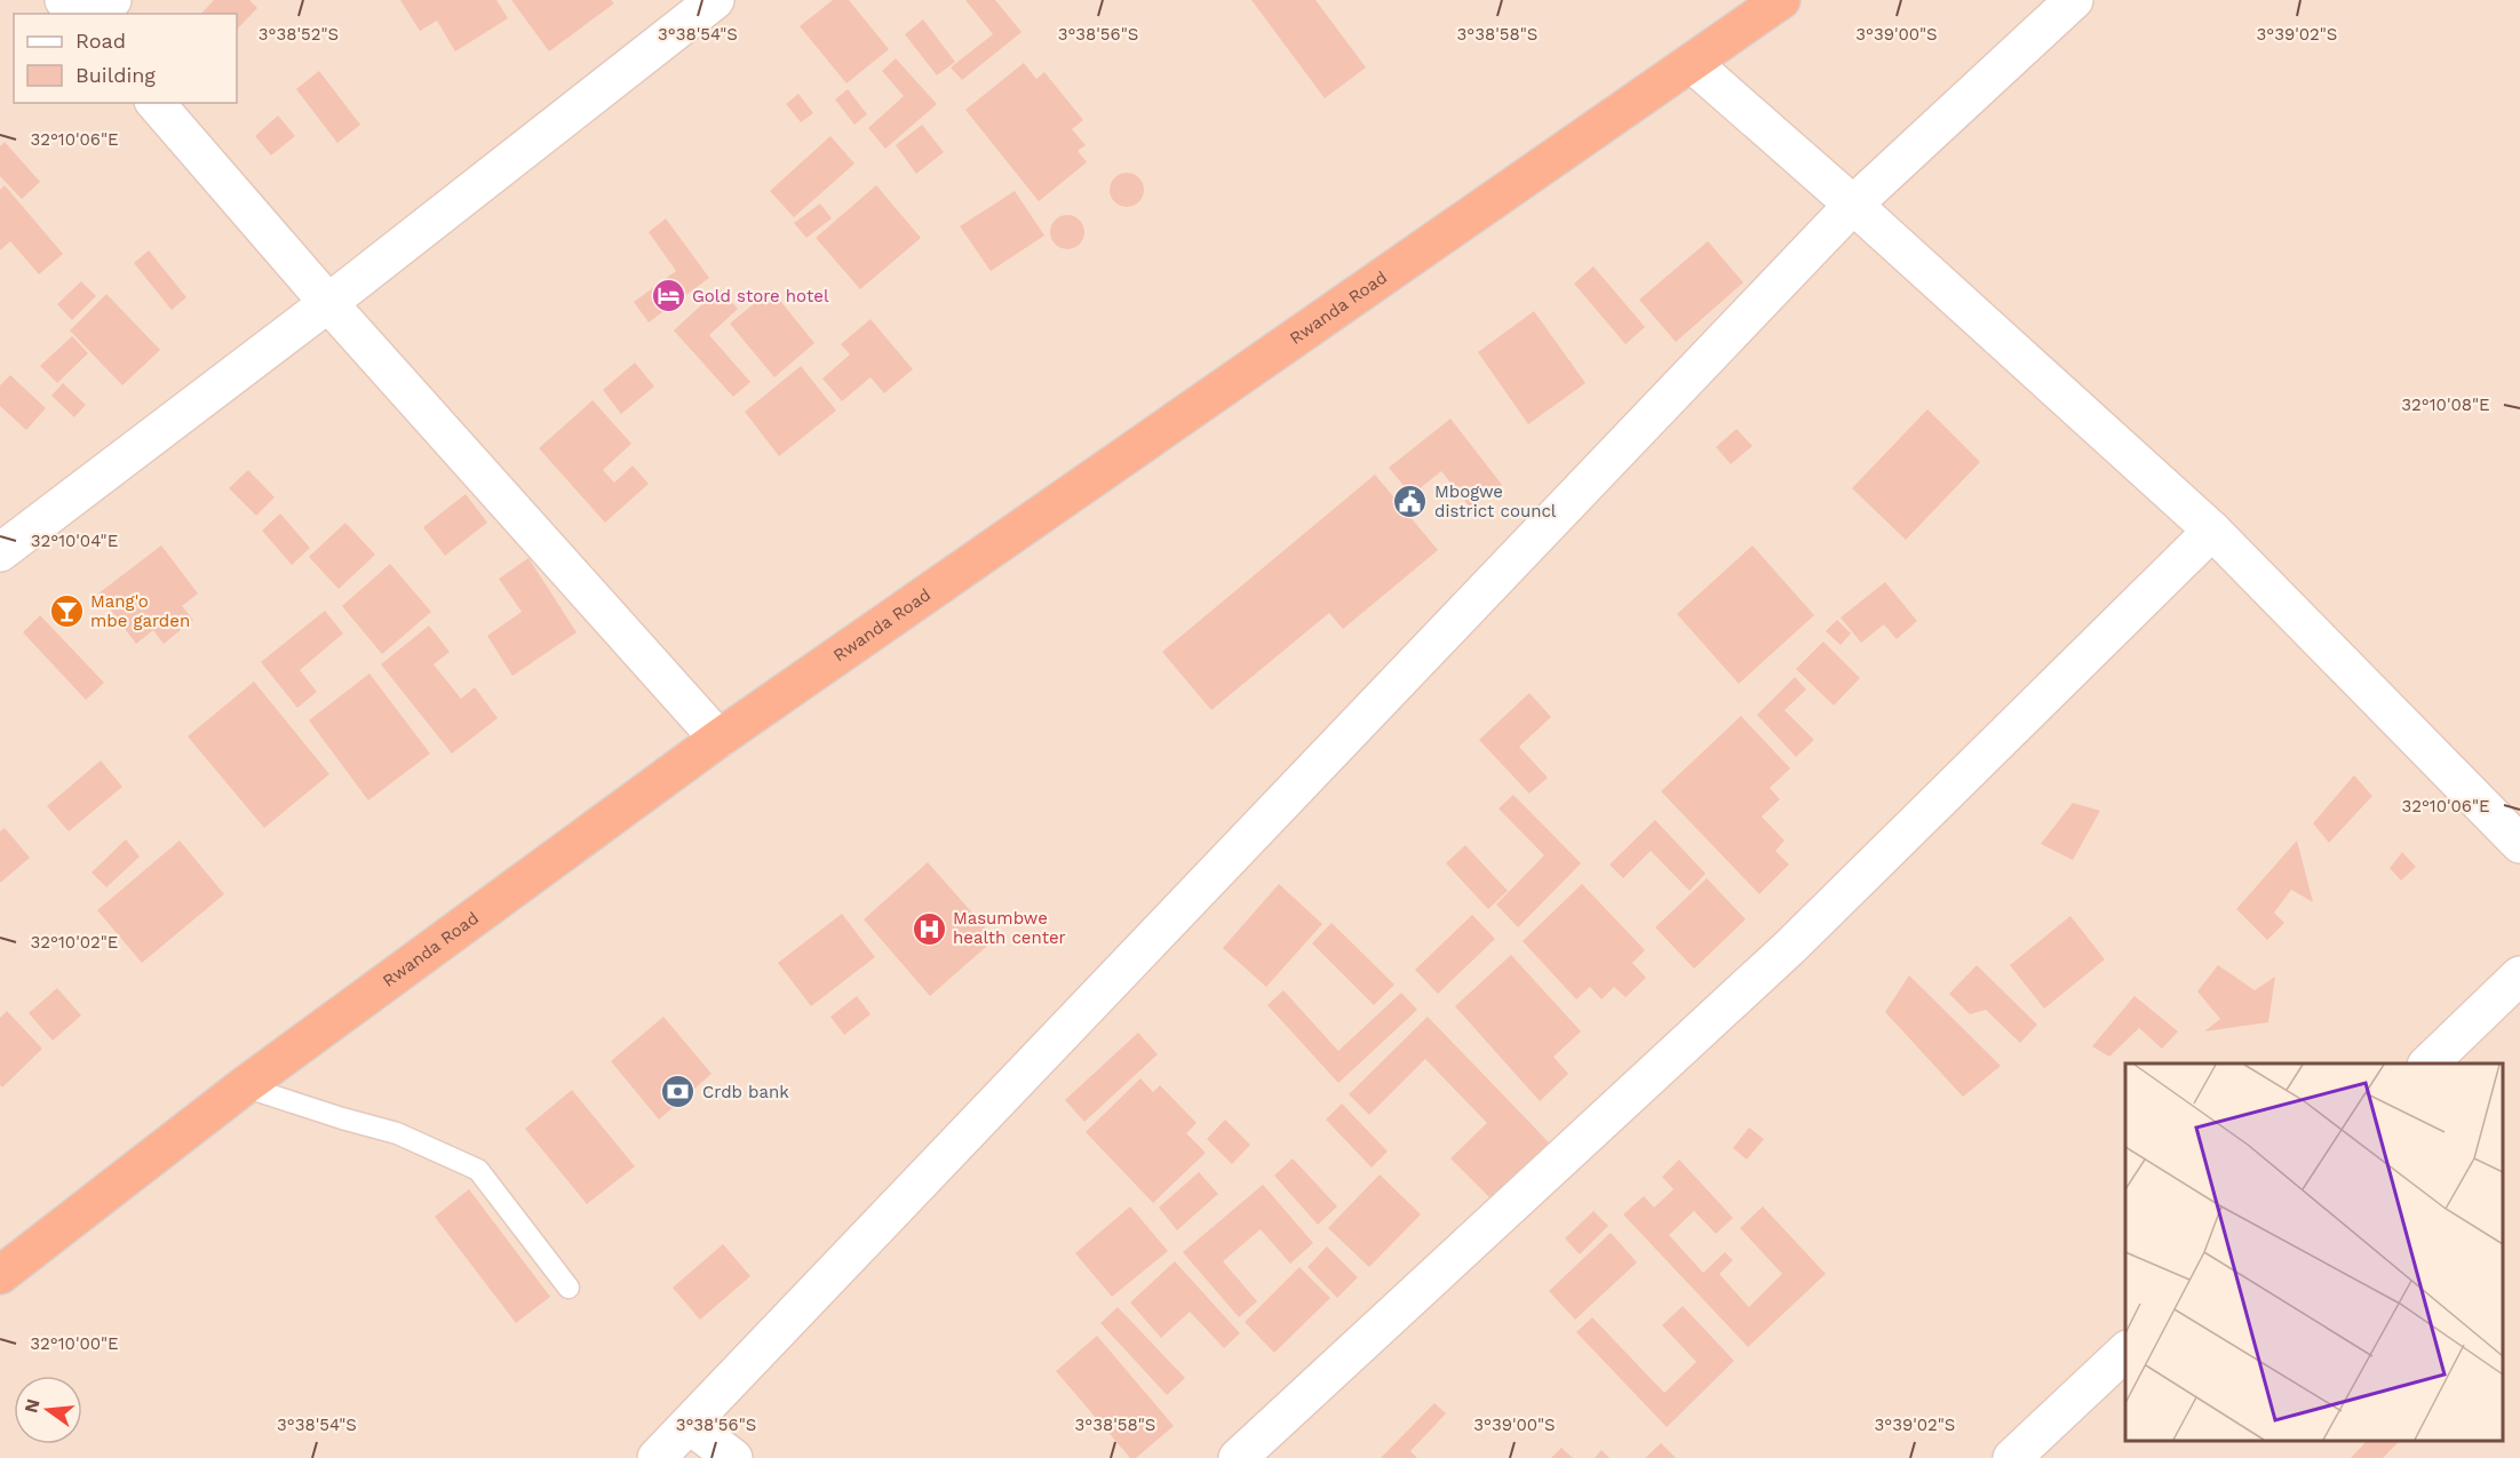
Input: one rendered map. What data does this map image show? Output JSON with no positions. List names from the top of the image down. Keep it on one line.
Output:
{"streets":{"highway":["Rwanda Road"]},"places":{"hotel":["Gold store hotel"],"public building":["Mbogwe district councl"],"bar":["Mang'o mbe garden"],"hospital":["Masumbwe health center"],"bank":["Crdb bank"]},"legend":["Road","Building"],"north":"left","coordinates":["3°38'52\"S","3°38'54\"S","3°38'56\"S","3°38'58\"S","3°39'00\"S","3°39'02\"S","32°10'06\"E","32°10'08\"E","32°10'04\"E","32°10'02\"E","32°10'00\"E"]}
